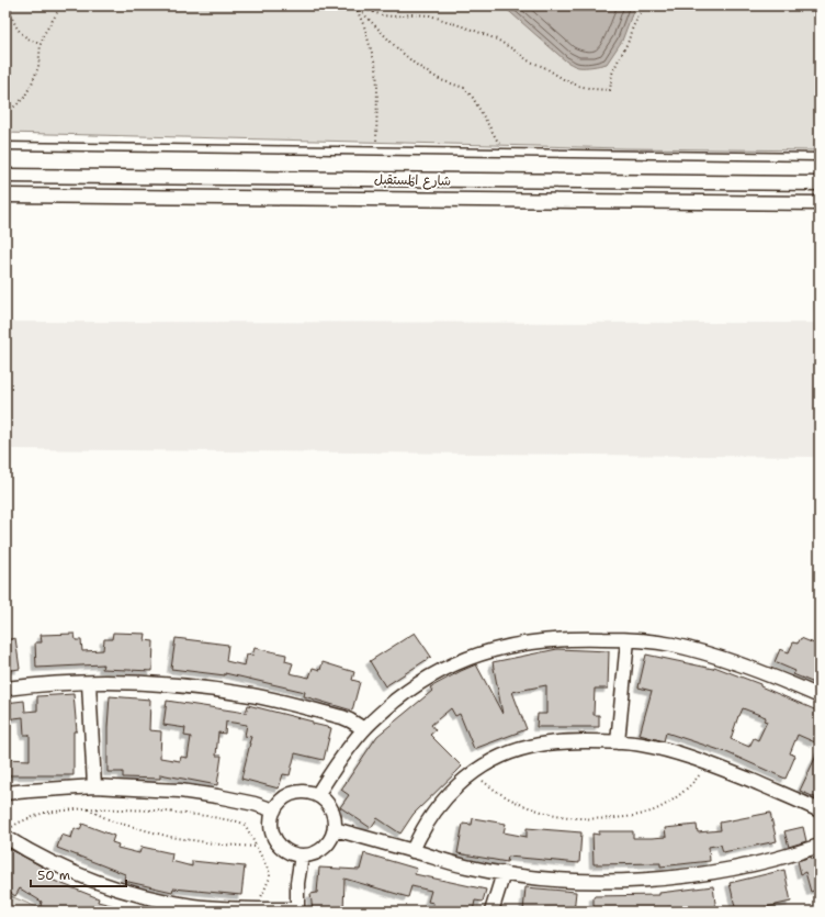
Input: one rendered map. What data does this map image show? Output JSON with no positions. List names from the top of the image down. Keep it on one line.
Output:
{"streets":{"street":["شارع المُستقبل"]},"scale_bar":"50 m"}
